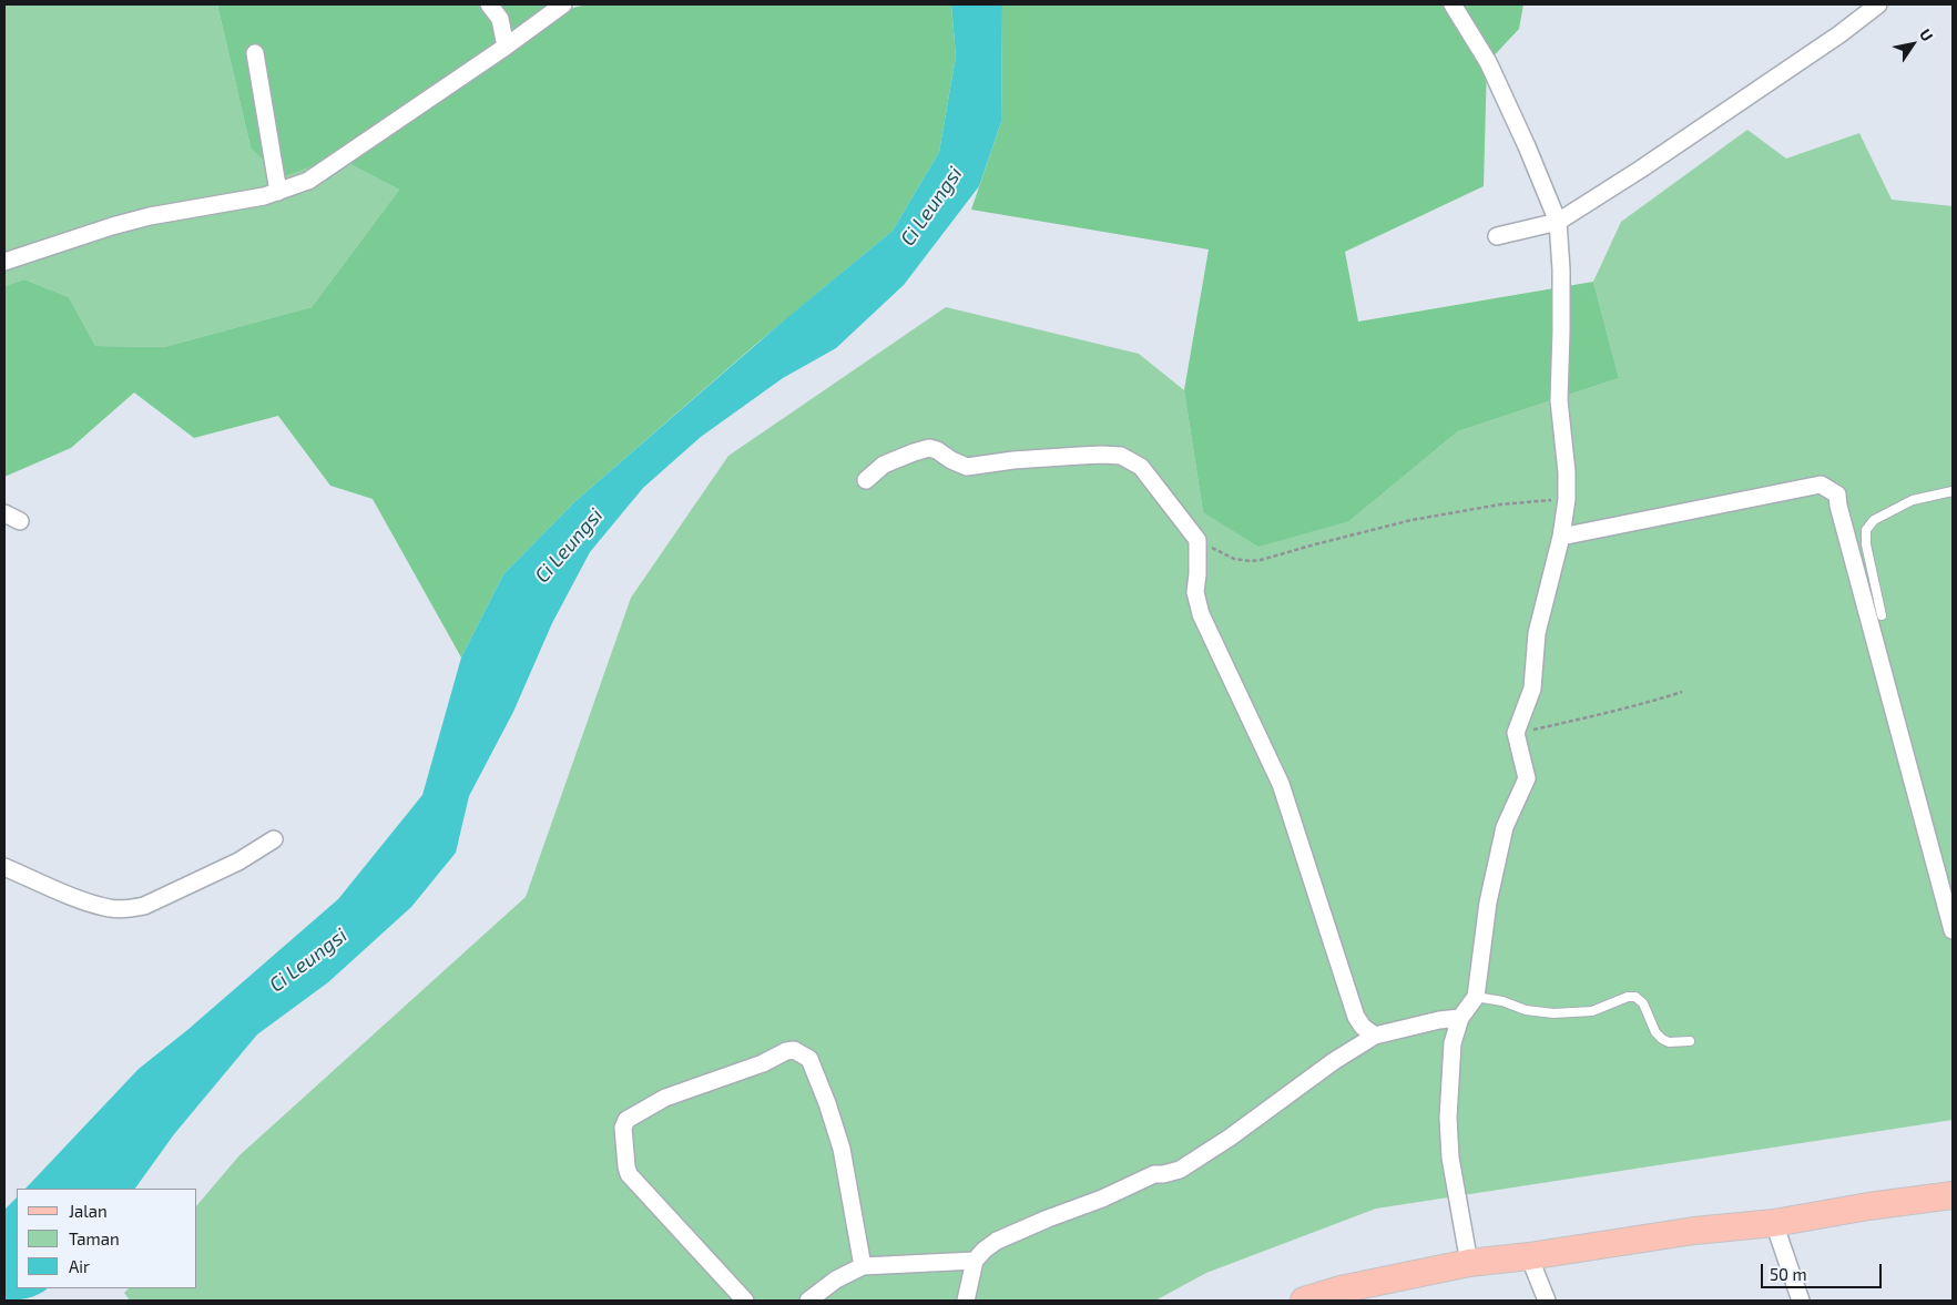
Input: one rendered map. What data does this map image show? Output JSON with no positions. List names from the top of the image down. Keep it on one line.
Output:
{"water":["Ci Leungsi"],"legend":["Jalan","Taman","Air"],"scale_bar":"50 m","north":"top right"}
